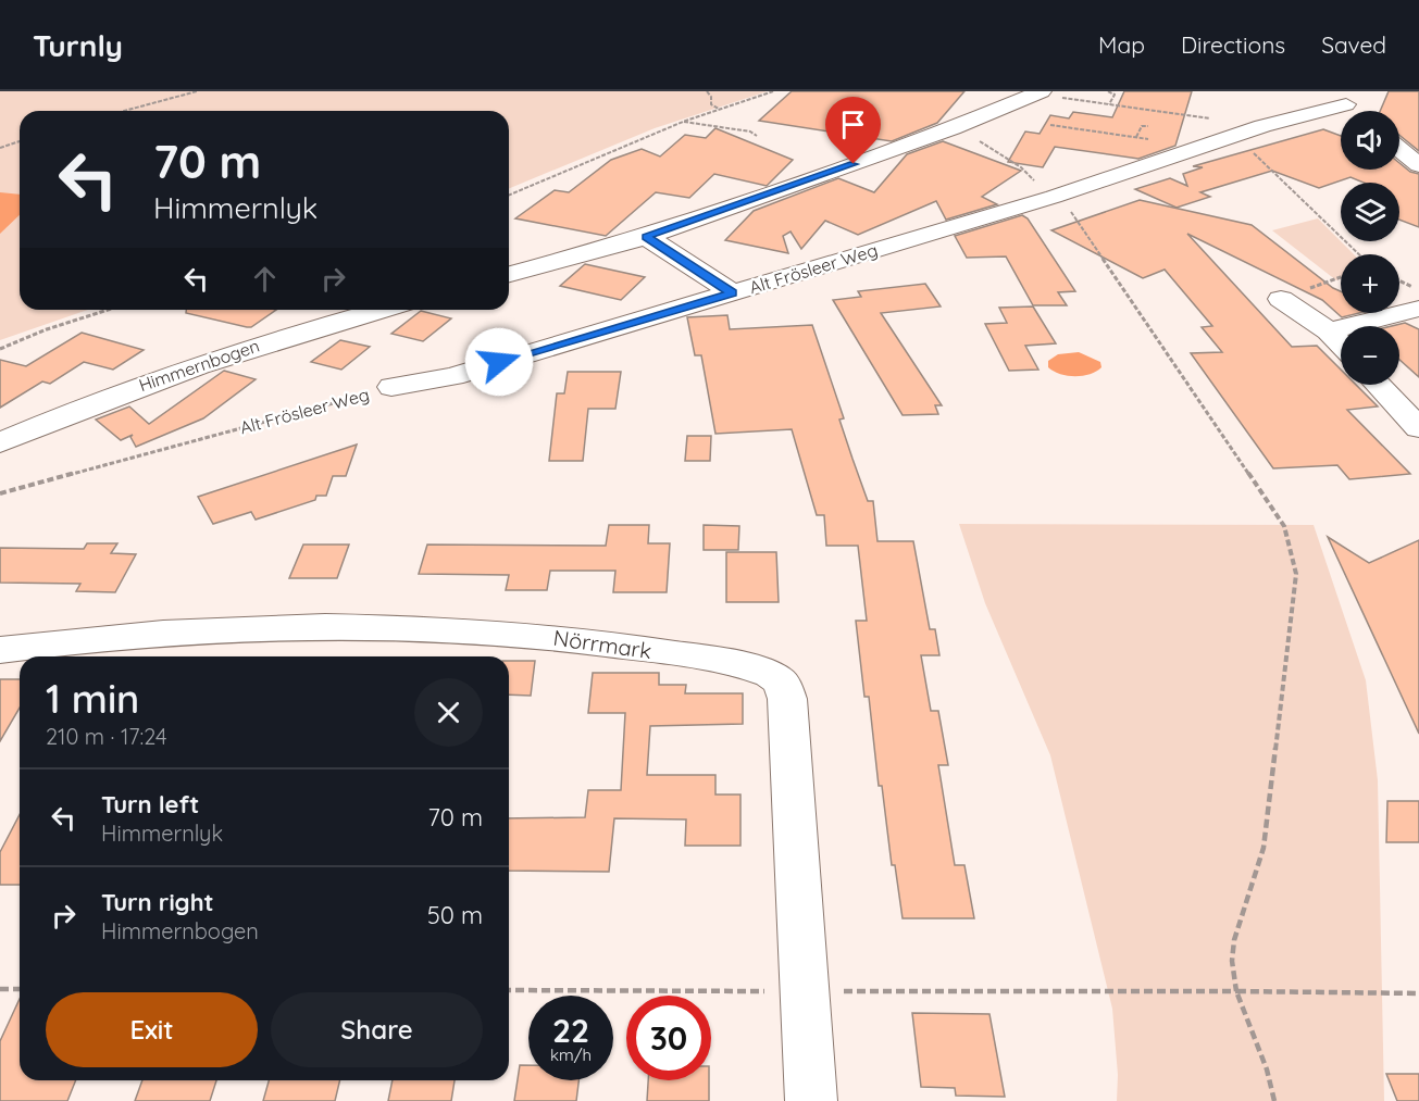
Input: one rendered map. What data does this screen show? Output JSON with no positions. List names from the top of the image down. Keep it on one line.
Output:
{"streets":{"street":["Alt Frösleer Weg","Himmernbogen","Nörrmark"]},"page":{"header":"Turnly","nav":["Map","Directions","Saved"],"map_buttons":["+","−"],"turn":["70 m","Himmernlyk"],"heading":["1 min","210 m · 17:24"],"list":[{"name":"Turn left","note":"Himmernlyk","value":"70 m"},{"name":"Turn right","note":"Himmernbogen","value":"50 m"}],"buttons":["Exit","Share"],"speed":"22 km/h","limit":"30"}}
